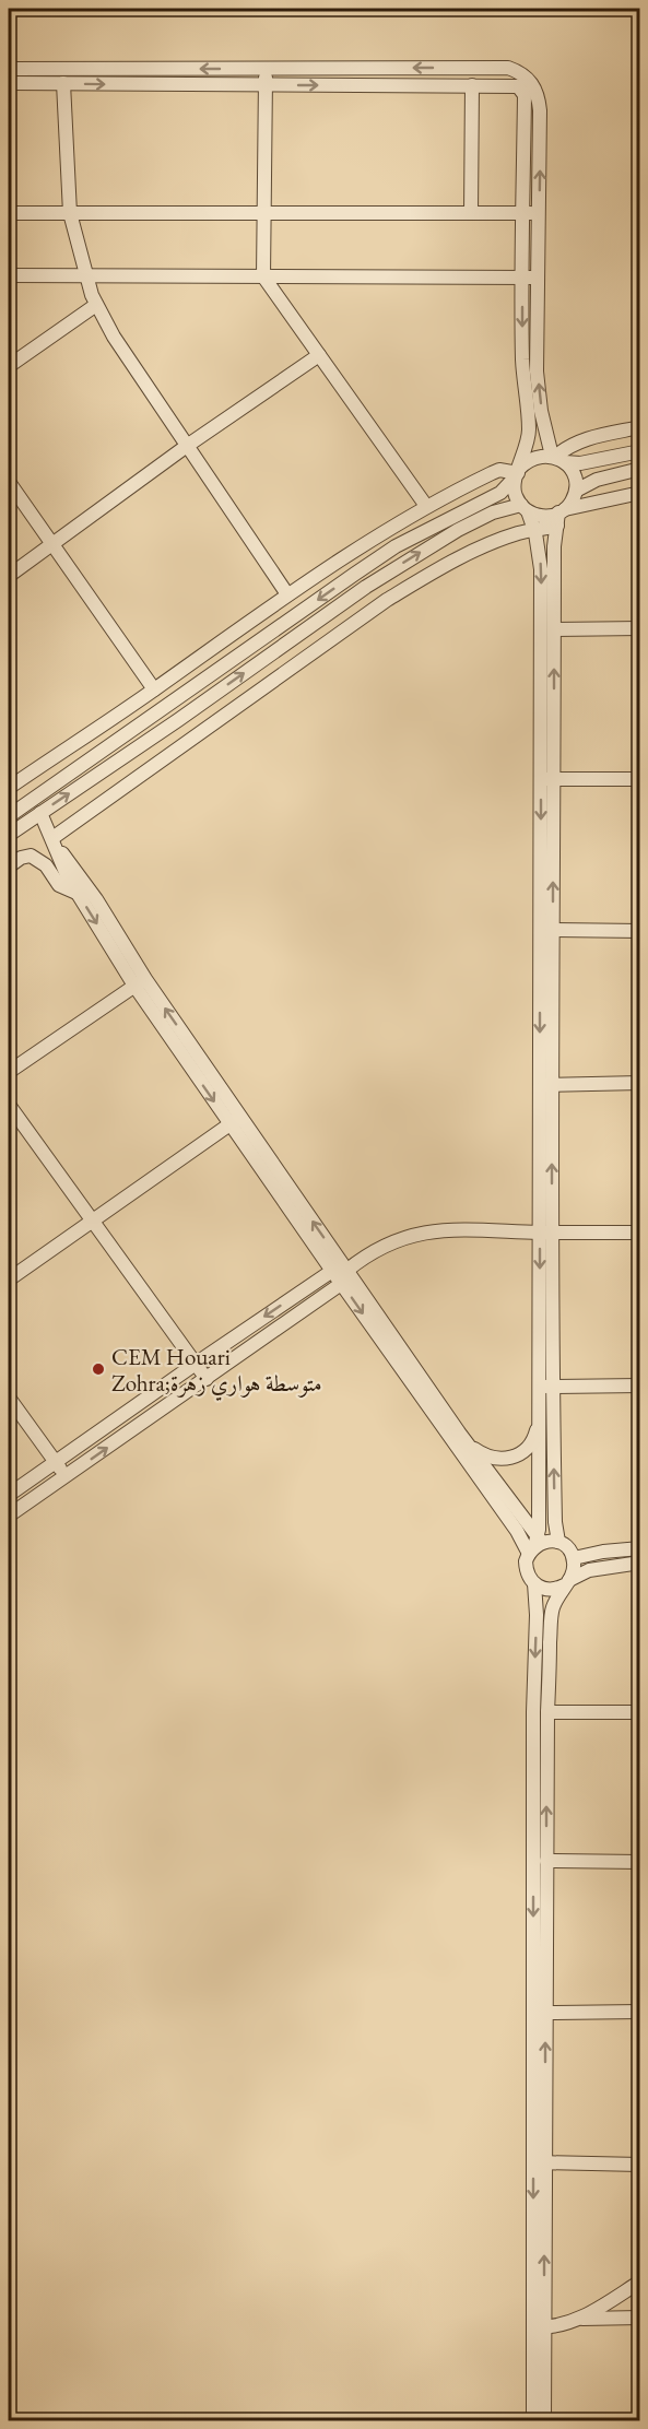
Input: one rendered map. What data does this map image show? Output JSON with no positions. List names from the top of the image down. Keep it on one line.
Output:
{"places":["CEM Houari Zohra;متوسطة هواري زهرة"]}
